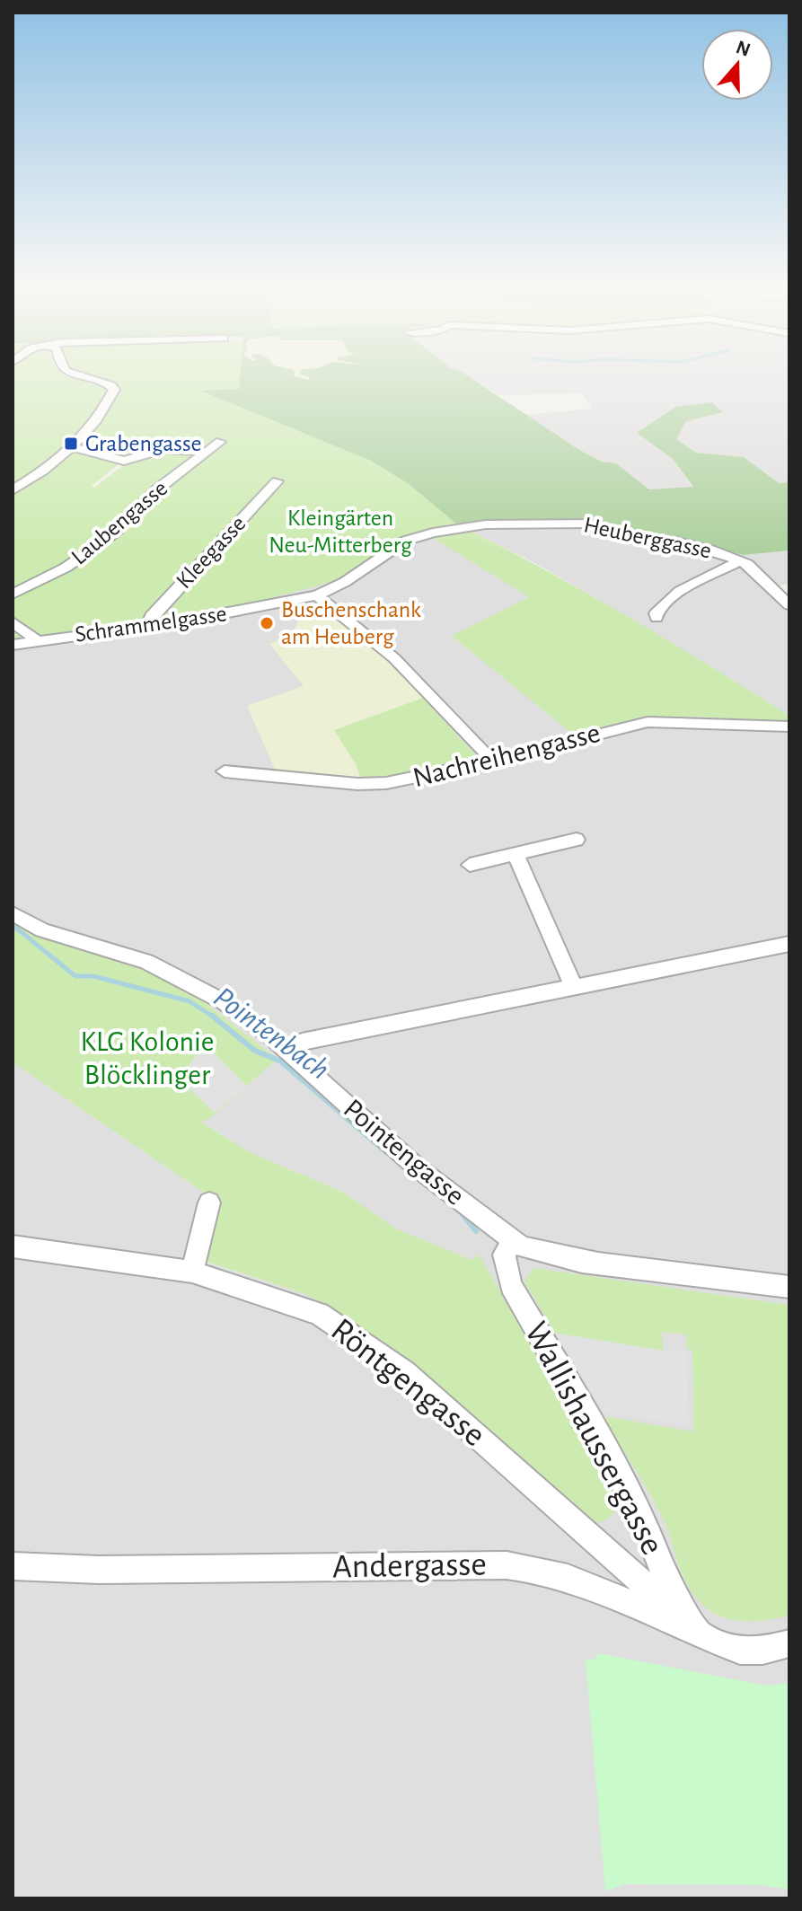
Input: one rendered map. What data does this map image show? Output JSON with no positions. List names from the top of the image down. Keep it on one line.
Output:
{"streets":{"street":["Laubengasse","Heuberggasse","Kleegasse","Schrammelgasse","Nachreihengasse","Pointengasse","Röntgengasse","Wallishaussergasse","Andergasse"]},"crossings":[["Heuberggasse","Schrammelgasse"],["Kleegasse","Schrammelgasse"],["Pointengasse","Wallishaussergasse"],["Röntgengasse","Wallishaussergasse"],["Röntgengasse","Andergasse"],["Wallishaussergasse","Andergasse"]],"water":["Pointenbach"],"parks":["Kleingärten Neu-Mitterberg","KLG Kolonie Blöcklinger"],"places":{"transit":["Grabengasse"],"other":["Buschenschank am Heuberg"]},"north":"top"}
